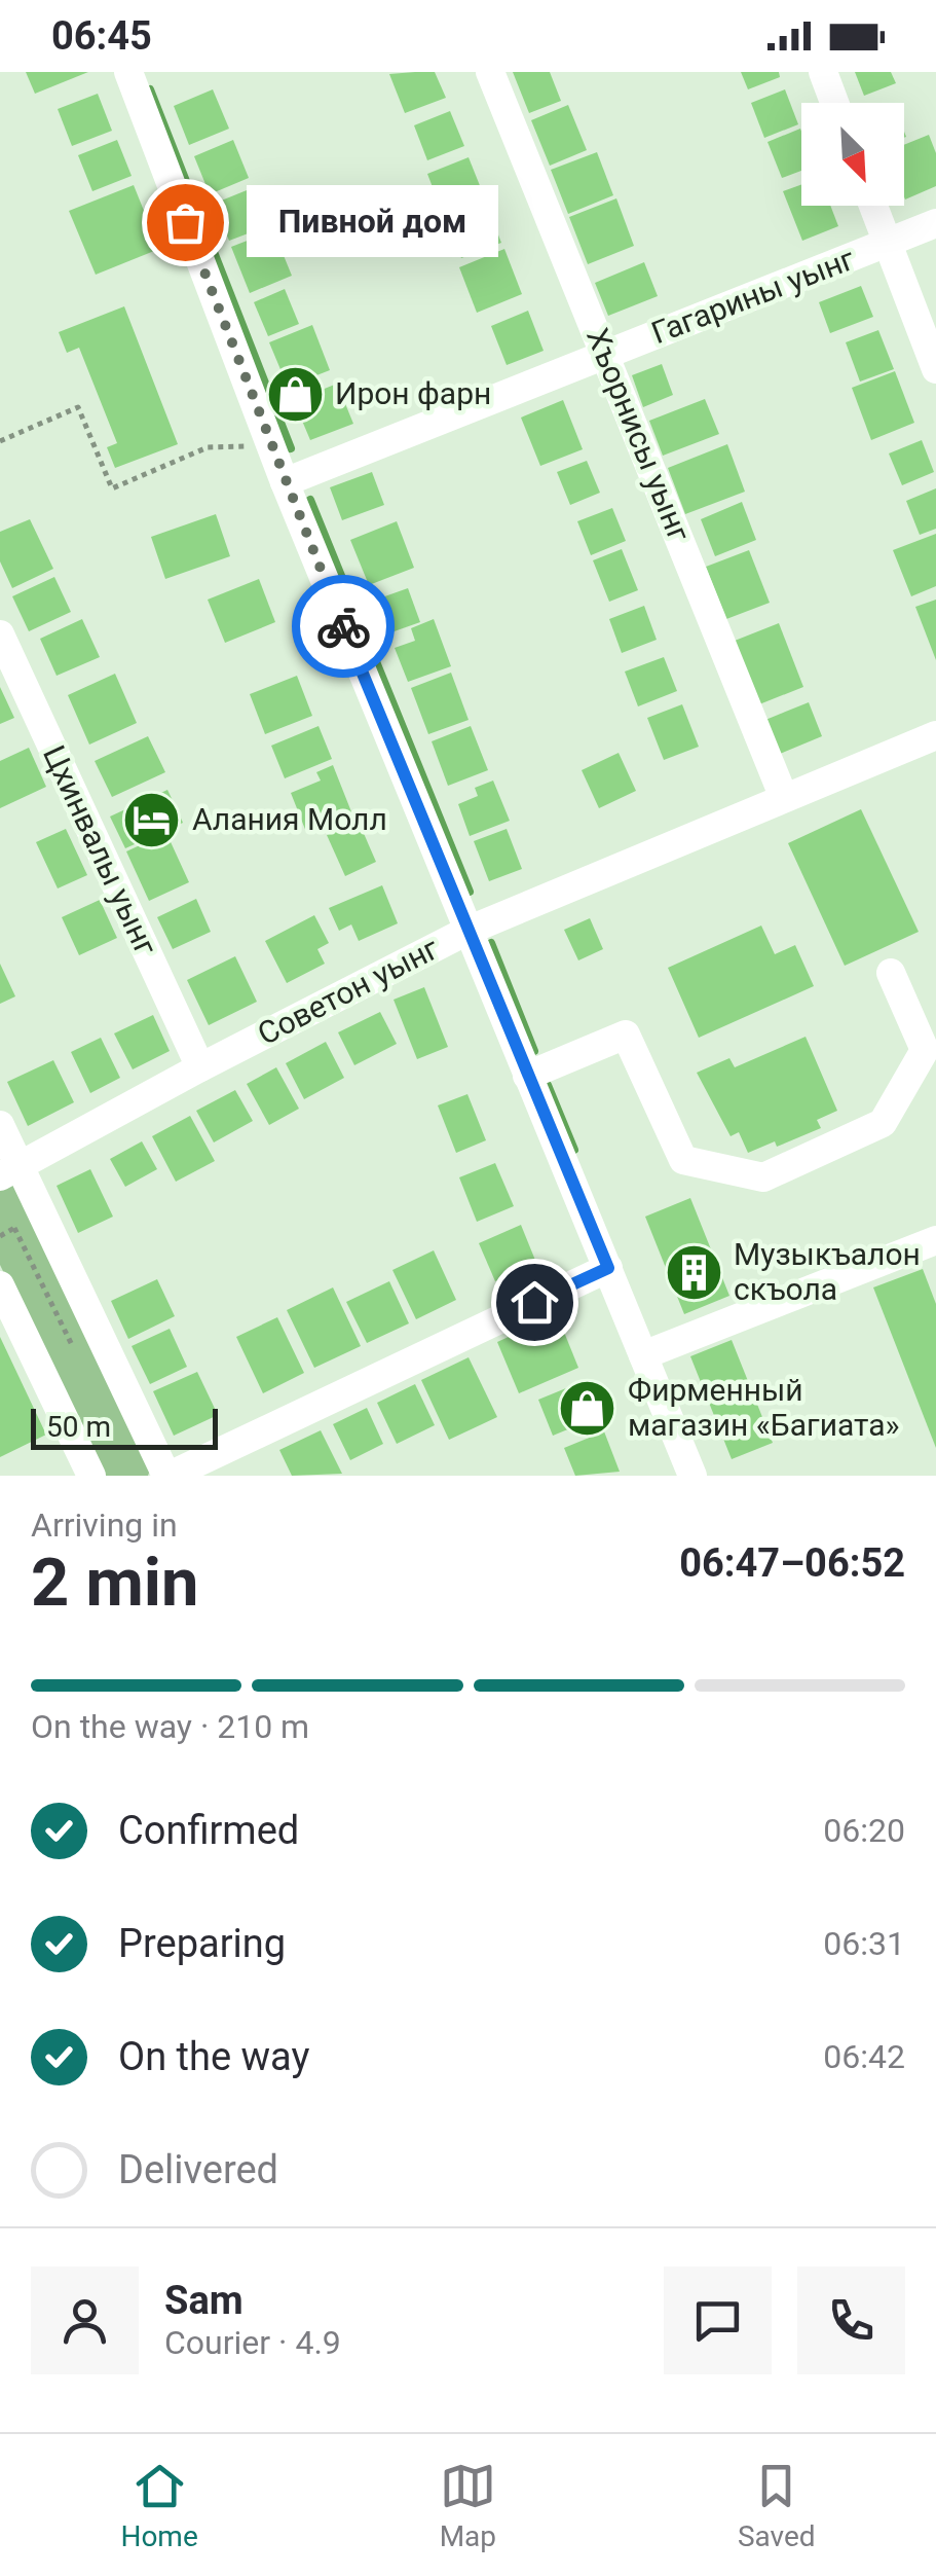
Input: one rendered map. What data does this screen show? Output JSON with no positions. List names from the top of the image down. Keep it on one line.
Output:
{"streets":{"street":["Гагарины уынг","Хъорнисы уынг","Цхинвалы уынг","Советон уынг"]},"crossings":[["Гагарины уынг","Хъорнисы уынг"],["Хъорнисы уынг","Советон уынг"],["Цхинвалы уынг","Советон уынг"]],"places":{"other":["Пивной дом"],"shop":["Ирон фарн","Фирменный магазин «Багиата»"],"hotel":["Алания Молл"],"building":["Музыкъалон скъола"]},"scale_bar":"50 m","north":"bottom right","page":{"status":"06:45","bubble":"Пивной дом","scale":"50 m","heading":["2 min","Arriving in","06:47–06:52"],"panel":["Sam","Courier · 4.9"],"bar":"On the way · 210 m","list":[["Confirmed","06:20"],["Preparing","06:31"],["On the way","06:42"],"Delivered"],"tabs":["Home","Map","Saved"]}}
